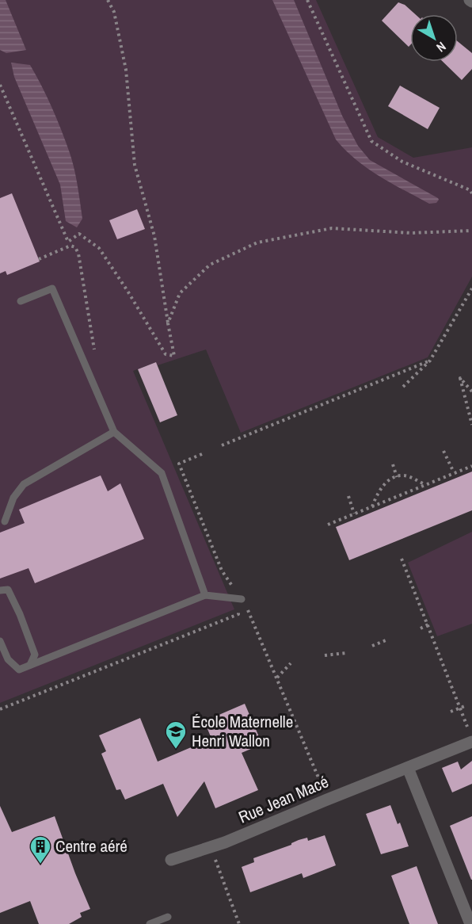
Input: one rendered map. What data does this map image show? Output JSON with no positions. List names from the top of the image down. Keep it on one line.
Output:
{"streets":{"street":["Rue Jean Macé"]},"places":{"school or university":["École Maternelle Henri Wallon"],"building":["Centre aéré"]},"north":"bottom right"}
